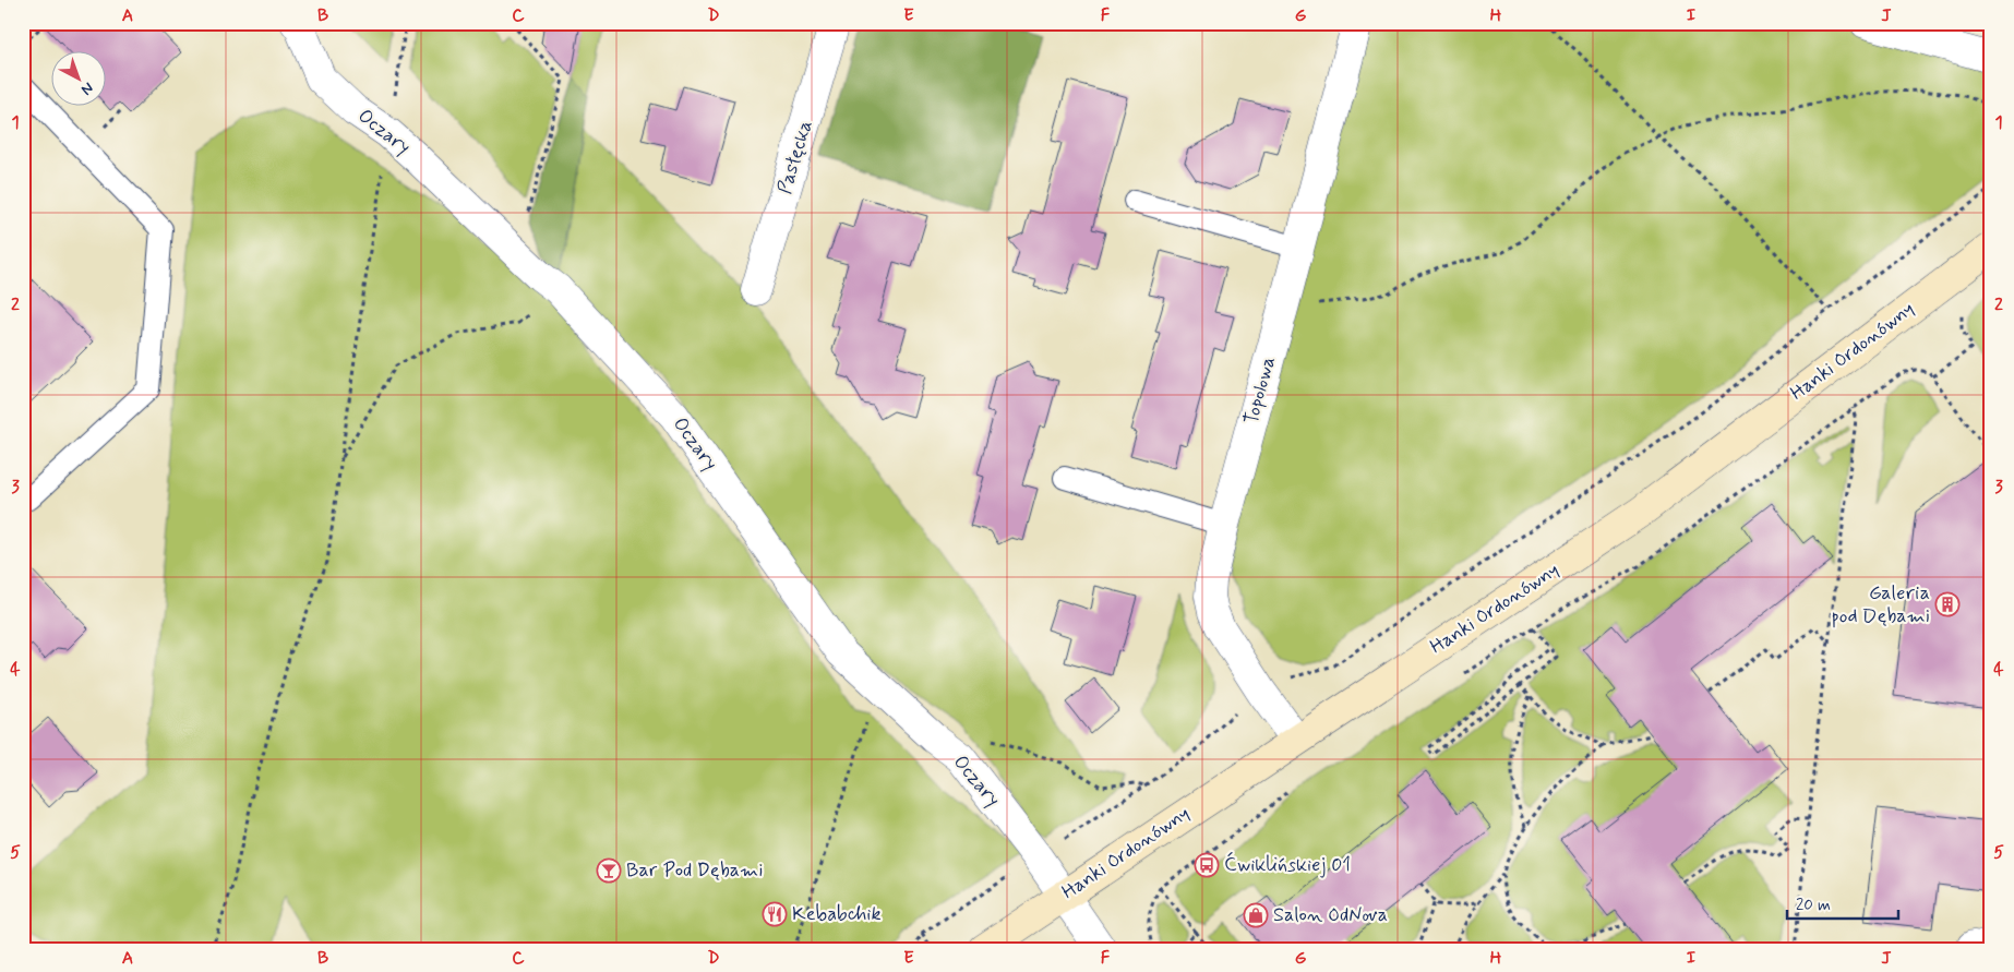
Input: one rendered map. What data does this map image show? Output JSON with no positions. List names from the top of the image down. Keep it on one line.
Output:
{"streets":{"street":["Oczary","Pasłęcka","Hanki Ordonówny","Topolowa"]},"crossings":[["Oczary","Hanki Ordonówny"],["Hanki Ordonówny","Topolowa"]],"places":{"building":["Galeria pod Dębami"],"bus stop":["Ćwiklińskiej 01"],"bar":["Bar Pod Dębami"],"restaurant":["Kebabchik"],"shop":["Salon OdNova"]},"scale_bar":"20 m","north":"bottom right","grid":{"columns":["A","B","C","D","E","F","G","H","I","J"],"rows":["1","2","3","4","5"]}}
